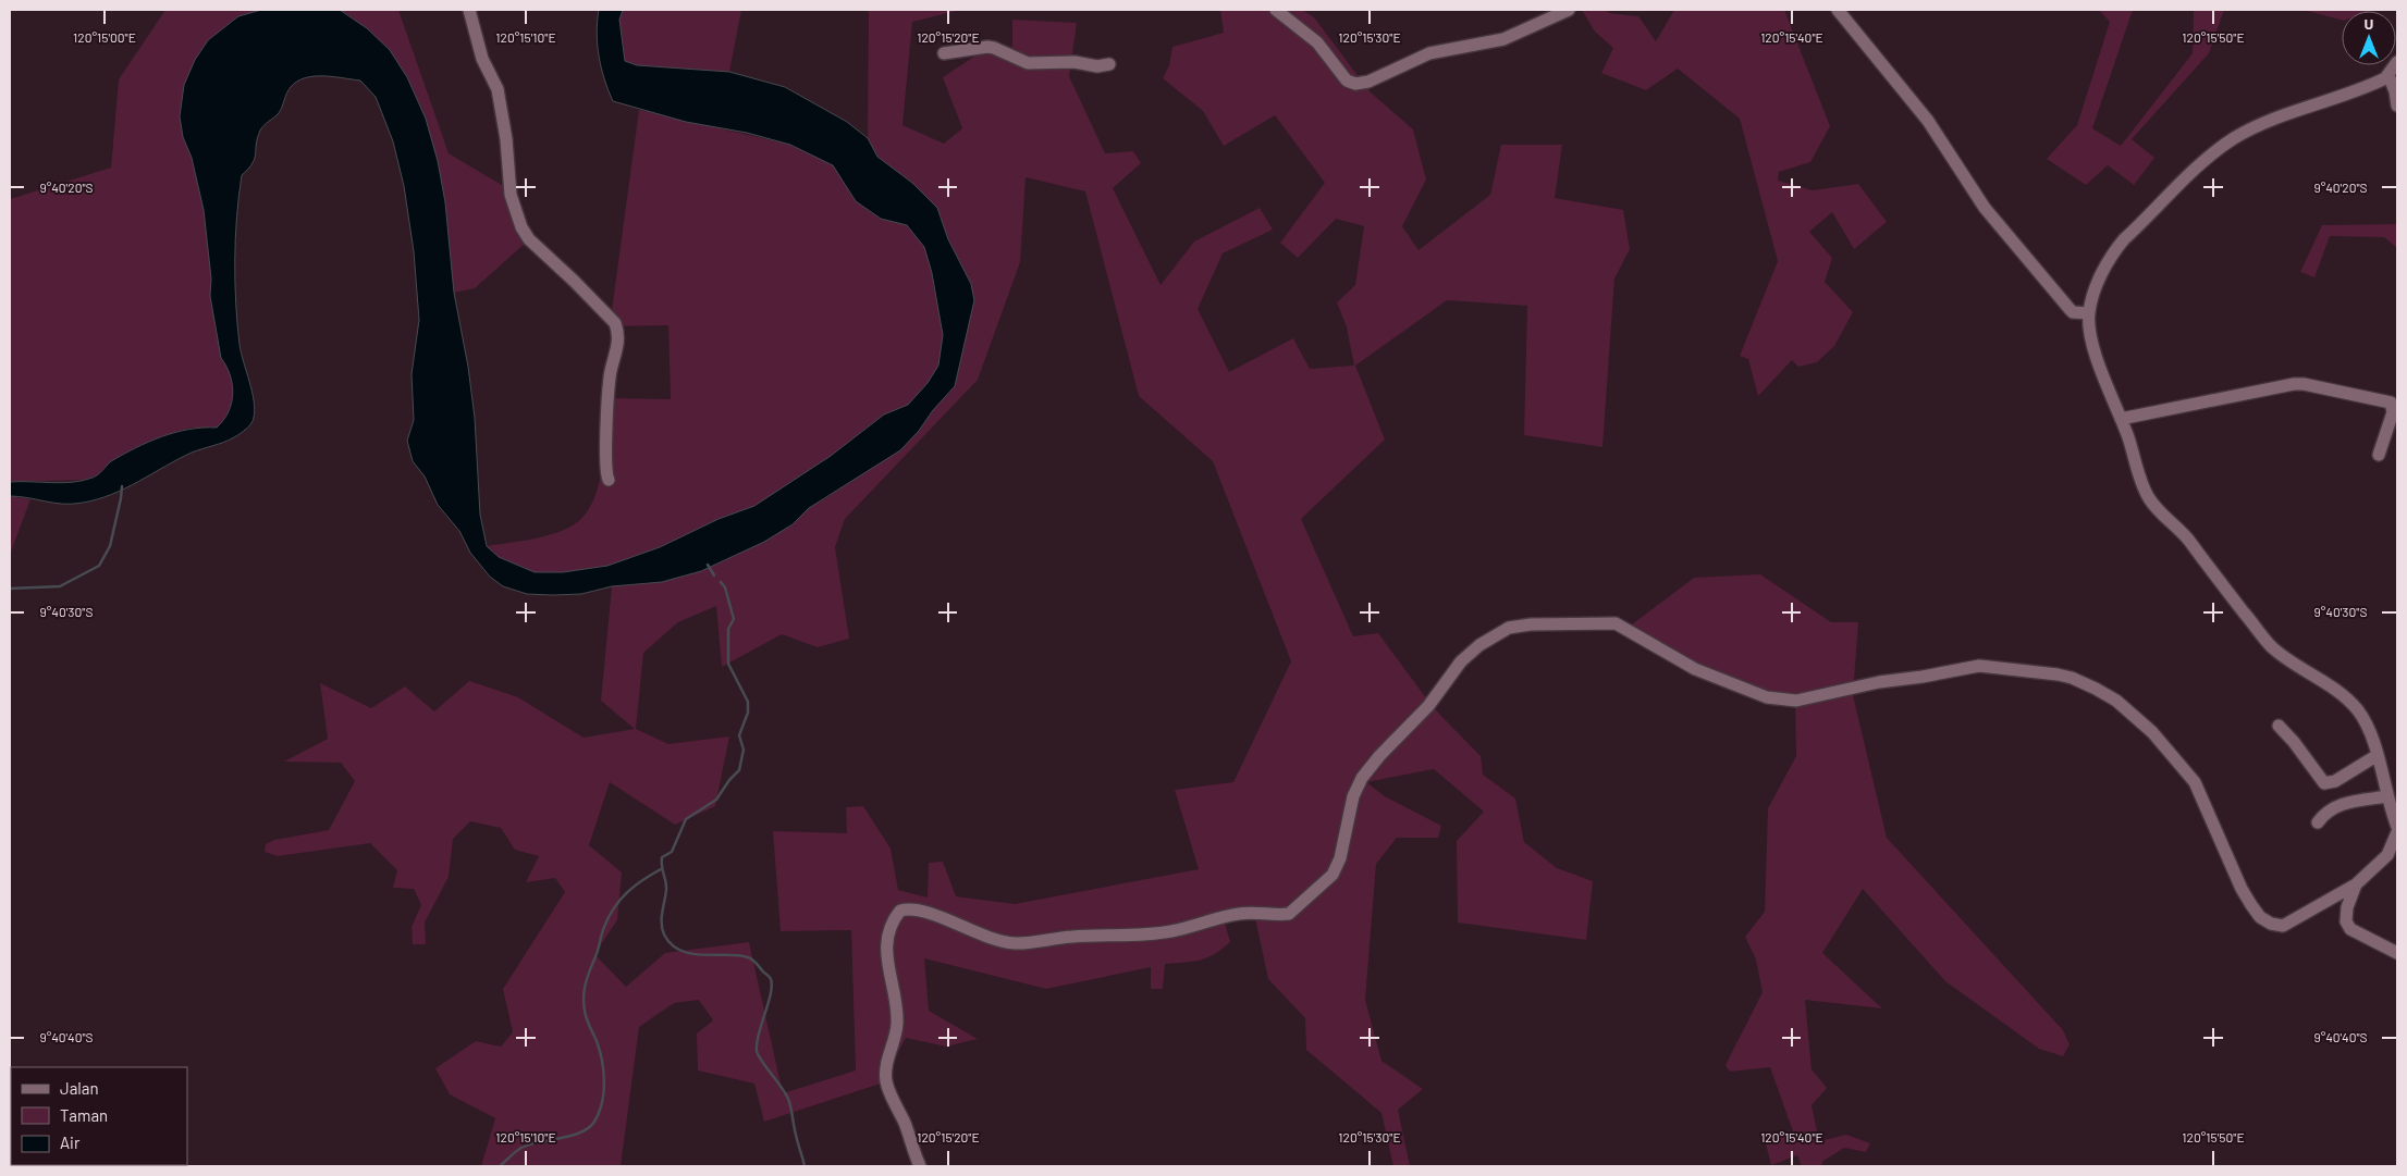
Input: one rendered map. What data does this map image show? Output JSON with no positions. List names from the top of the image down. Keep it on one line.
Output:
{"legend":["Jalan","Taman","Air"],"north":"top","coordinates":["120°15'00\"E","120°15'10\"E","120°15'20\"E","120°15'30\"E","120°15'40\"E","120°15'50\"E","9°40'20\"S","9°40'30\"S","9°40'40\"S"]}
